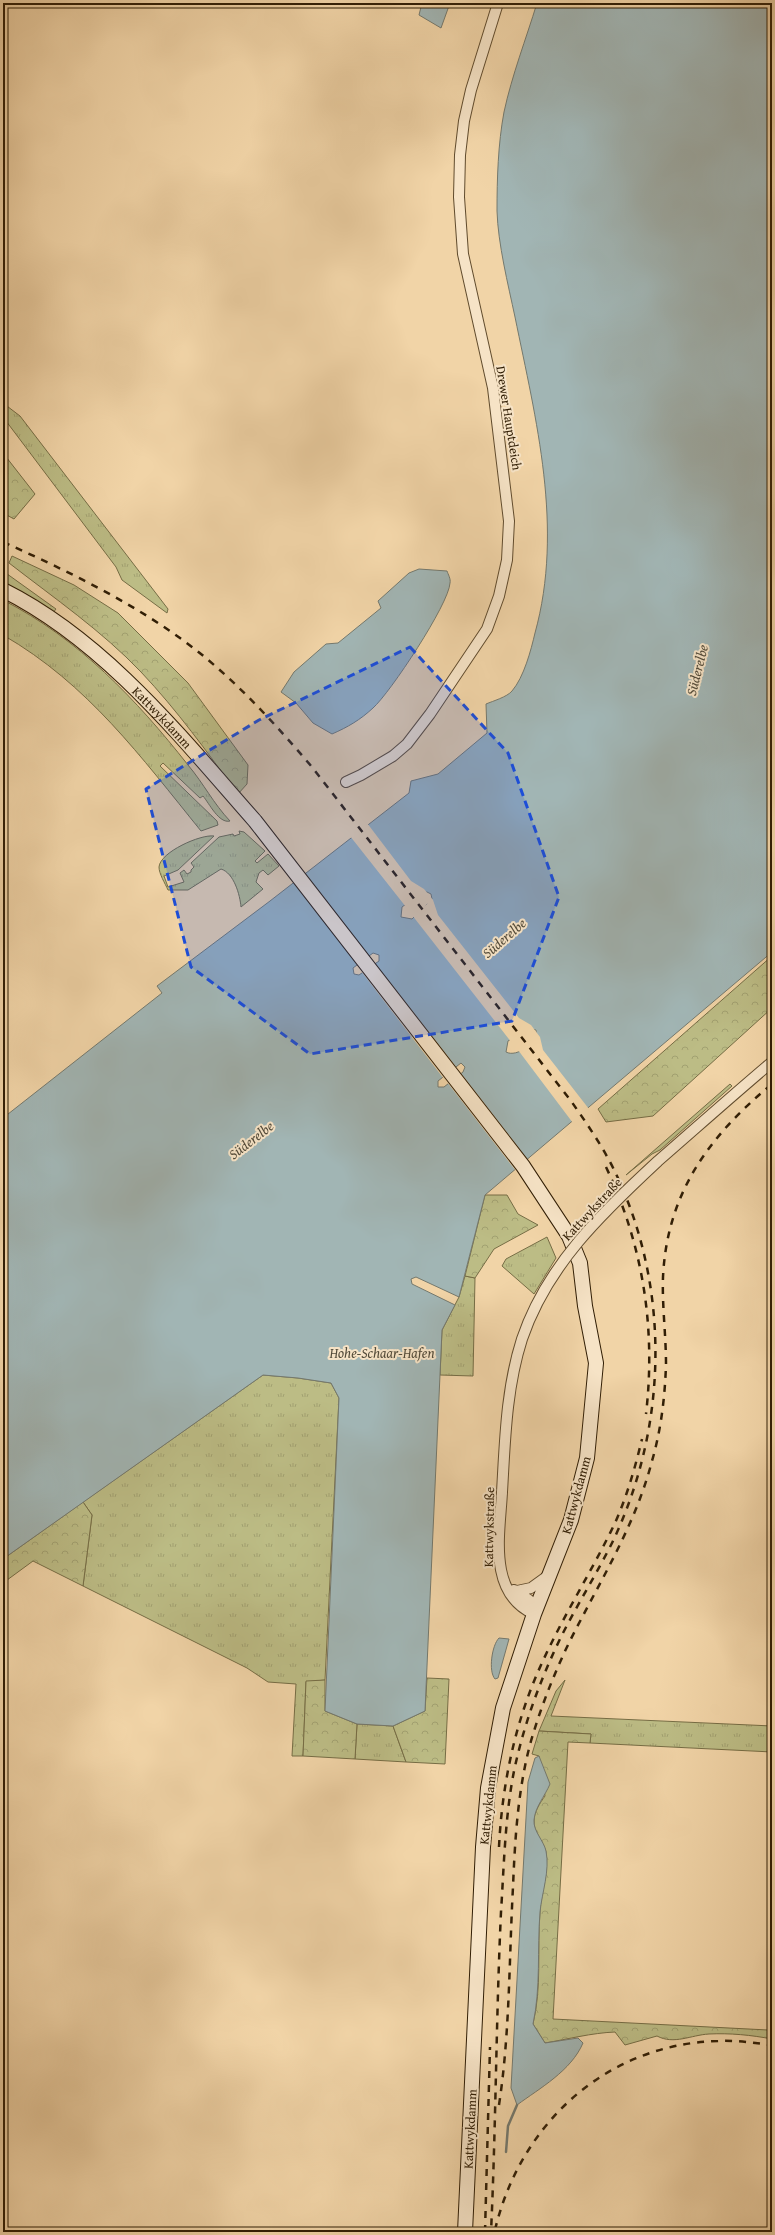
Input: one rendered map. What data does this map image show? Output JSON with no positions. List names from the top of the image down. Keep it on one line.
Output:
{"streets":{"main road":["Kattwykdamm"],"street":["Drewer Hauptdeich","Kattwykstraße"]},"crossings":[["Kattwykdamm","Kattwykstraße"]],"water":["Süderelbe","Hohe-Schaar-Hafen"]}
